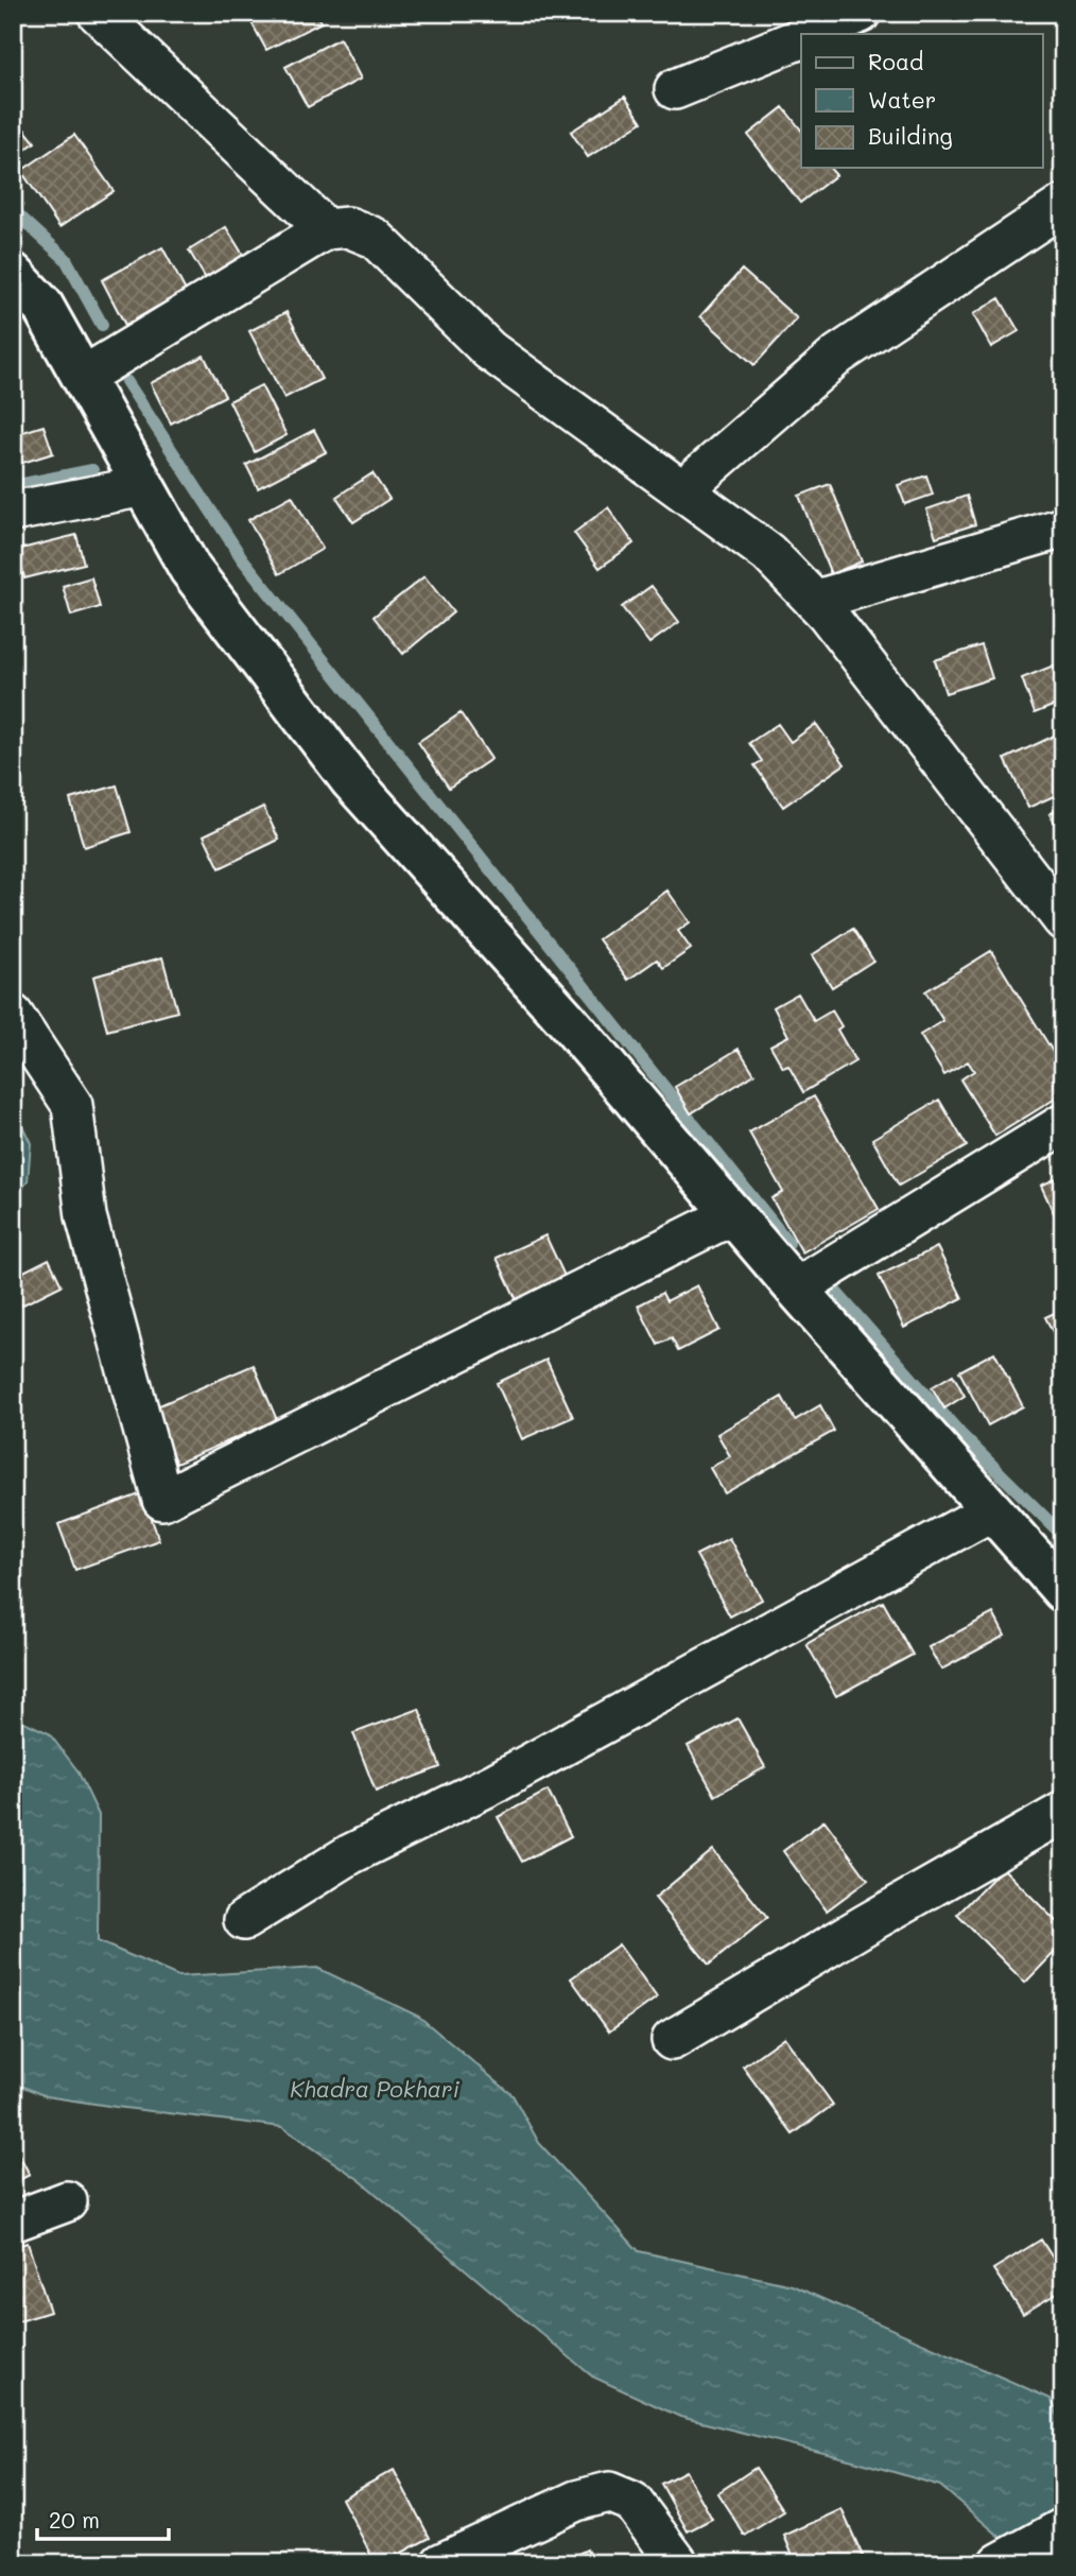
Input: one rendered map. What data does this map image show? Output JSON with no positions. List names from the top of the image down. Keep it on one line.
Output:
{"water":["Khadra Pokhari"],"legend":["Road","Water","Building"],"scale_bar":"20 m"}
